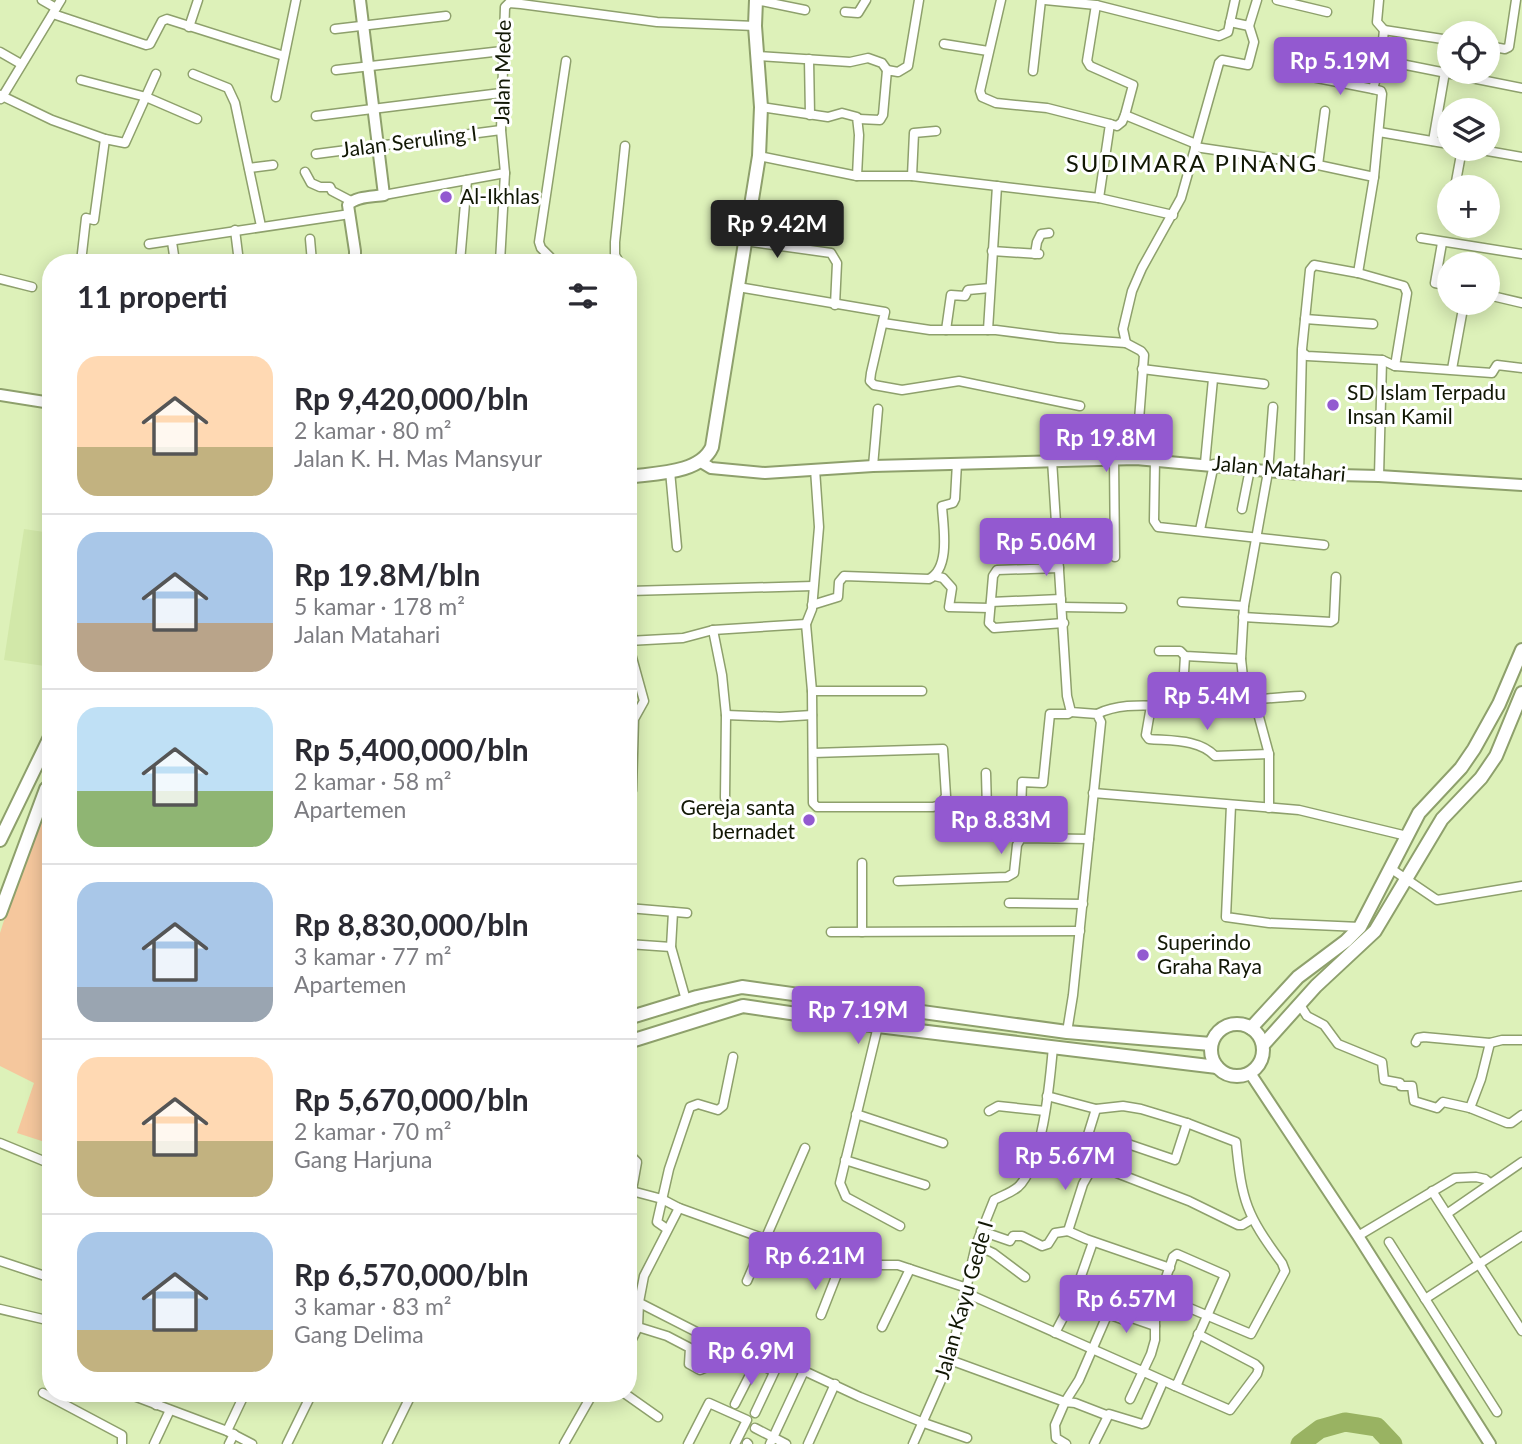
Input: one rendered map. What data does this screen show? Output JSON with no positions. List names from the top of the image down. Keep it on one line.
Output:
{"streets":{"street":["Jalan Mede","Jalan Seruling I","Jalan Matahari","Jalan Kayu Gede I"]},"crossings":[["Jalan Mede","Jalan Seruling I"]],"districts":["SUDIMARA PINANG"],"places":["Al-Ikhlas","SD Islam Terpadu Insan Kamil","Gereja santa bernadet","Superindo Graha Raya"],"page":{"map_buttons":["+","−"],"price":["Rp 5.19M","Rp 9.42M","Rp 19.8M","Rp 5.06M","Rp 5.4M","Rp 8.83M","Rp 7.19M","Rp 5.67M","Rp 6.21M","Rp 6.57M","Rp 6.9M"],"heading":"11 properti","list":[{"name":"Rp 9,420,000/bln","note":"2 kamar · 80 m² · Jalan K. H. Mas Mansyur"},{"name":"Rp 19.8M/bln","note":"5 kamar · 178 m² · Jalan Matahari"},{"name":"Rp 5,400,000/bln","note":"2 kamar · 58 m² · Apartemen"},{"name":"Rp 8,830,000/bln","note":"3 kamar · 77 m² · Apartemen"},{"name":"Rp 5,670,000/bln","note":"2 kamar · 70 m² · Gang Harjuna"},{"name":"Rp 6,570,000/bln","note":"3 kamar · 83 m² · Gang Delima"}]}}
